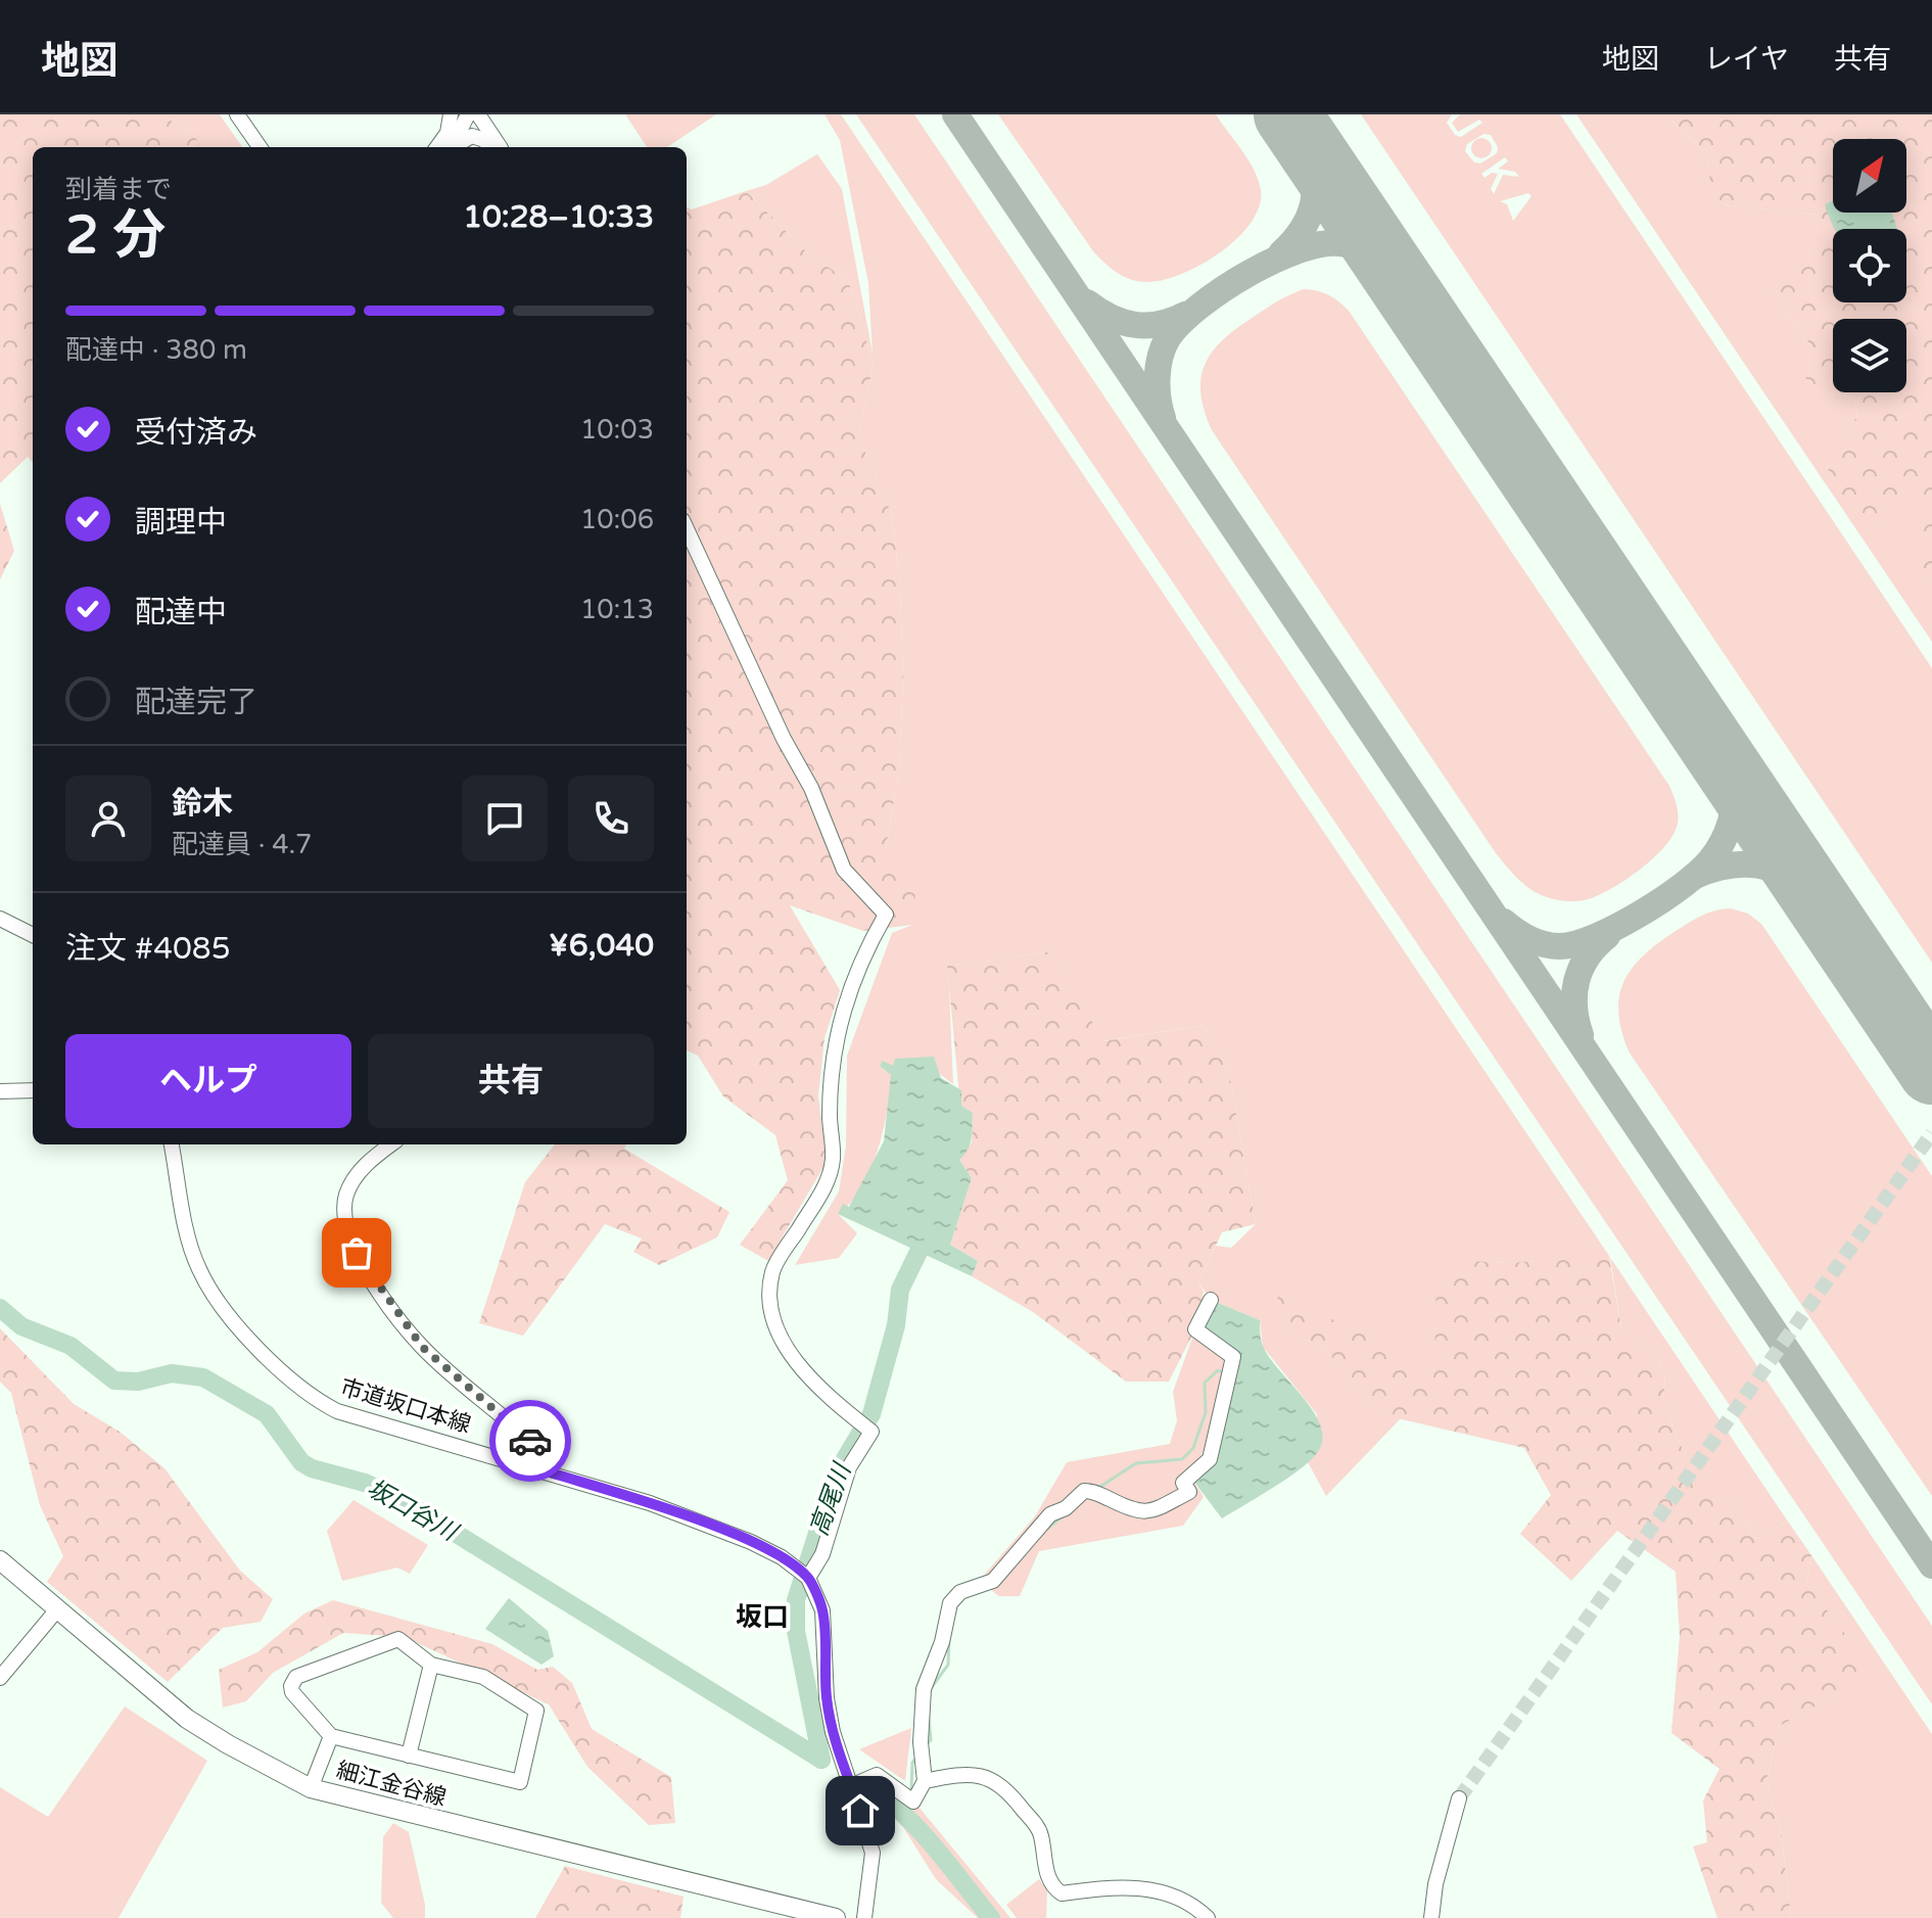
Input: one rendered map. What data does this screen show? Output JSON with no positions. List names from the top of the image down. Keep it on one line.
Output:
{"streets":{"main road":["細江金谷線"],"street":["市道坂口本線"]},"districts":["坂口"],"water":["高尾川","坂口谷川"],"north":"top right","page":{"header":"地図","nav":["地図","レイヤ","共有"],"heading":["2 分","到着まで","10:28–10:33"],"panel":["鈴木","配達員 · 4.7","注文 #4085","¥6,040"],"bar":"配達中 · 380 m","list":[["受付済み","10:03"],["調理中","10:06"],["配達中","10:13"],"配達完了"],"buttons":["ヘルプ","共有"]}}
